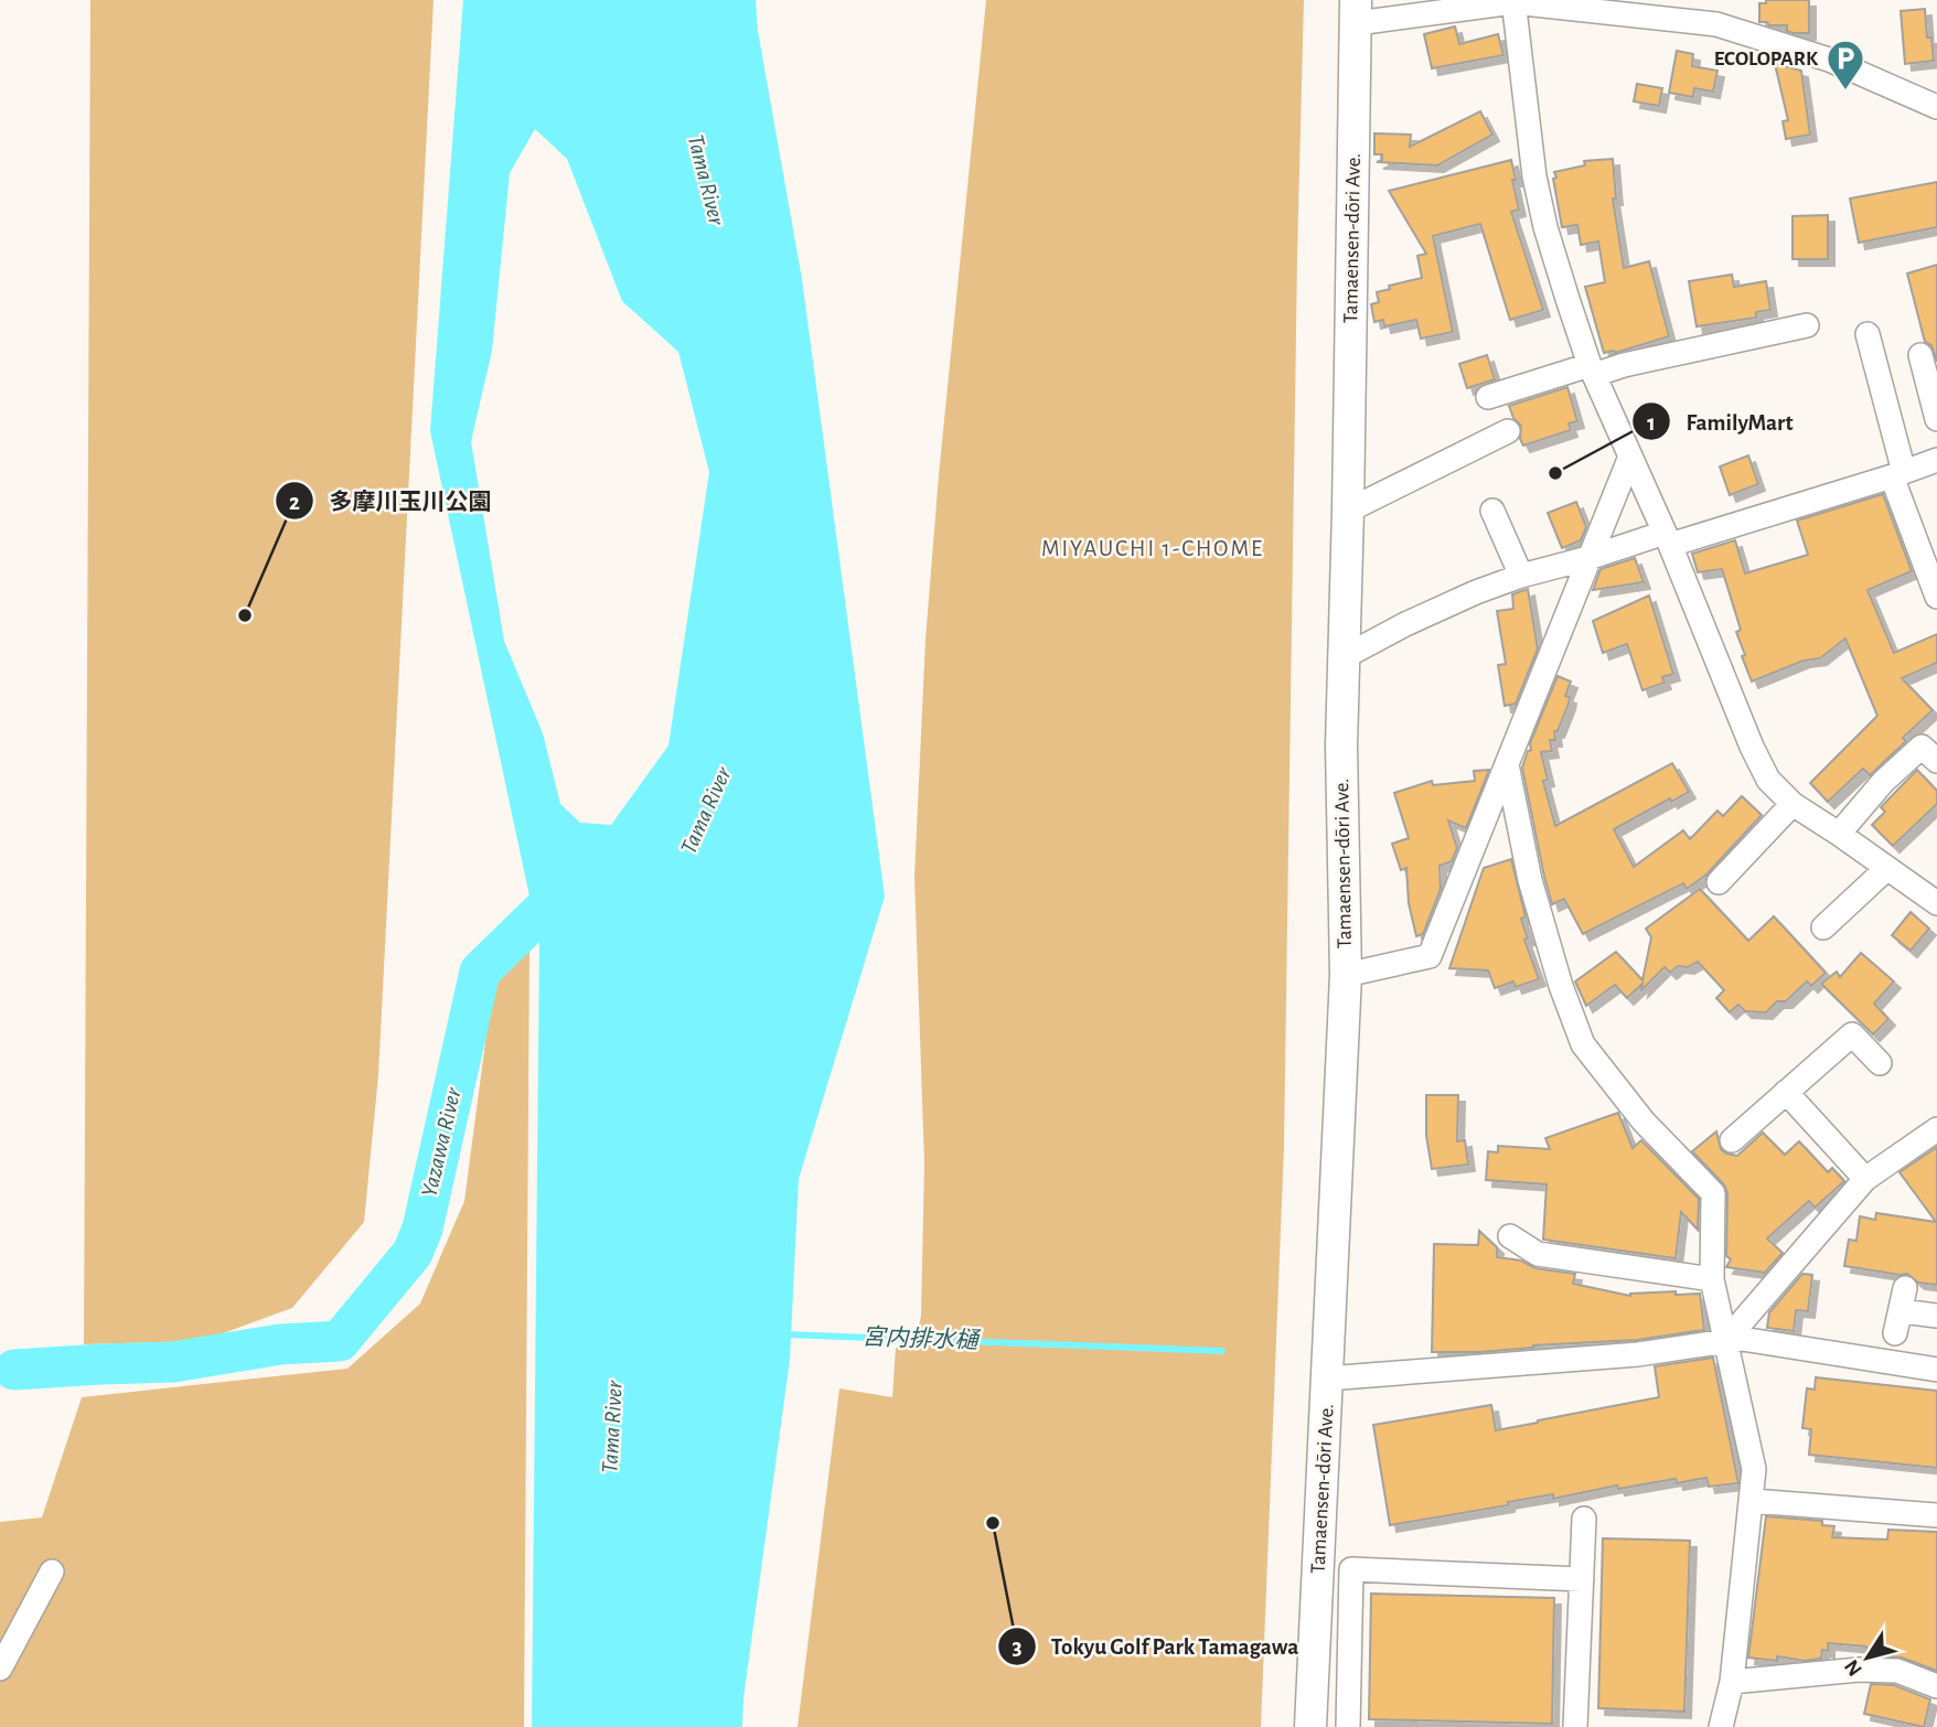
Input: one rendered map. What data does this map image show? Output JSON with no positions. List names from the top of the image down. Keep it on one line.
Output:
{"streets":{"main road":["Tamaensen-dōri Ave."]},"districts":["MIYAUCHI 1-CHOME"],"water":["Tama River","Yazawa River","宮内排水樋"],"places":{"parking":["ECOLOPARK"],"other":["FamilyMart","多摩川玉川公園","Tokyu Golf Park Tamagawa"]},"north":"bottom left"}
